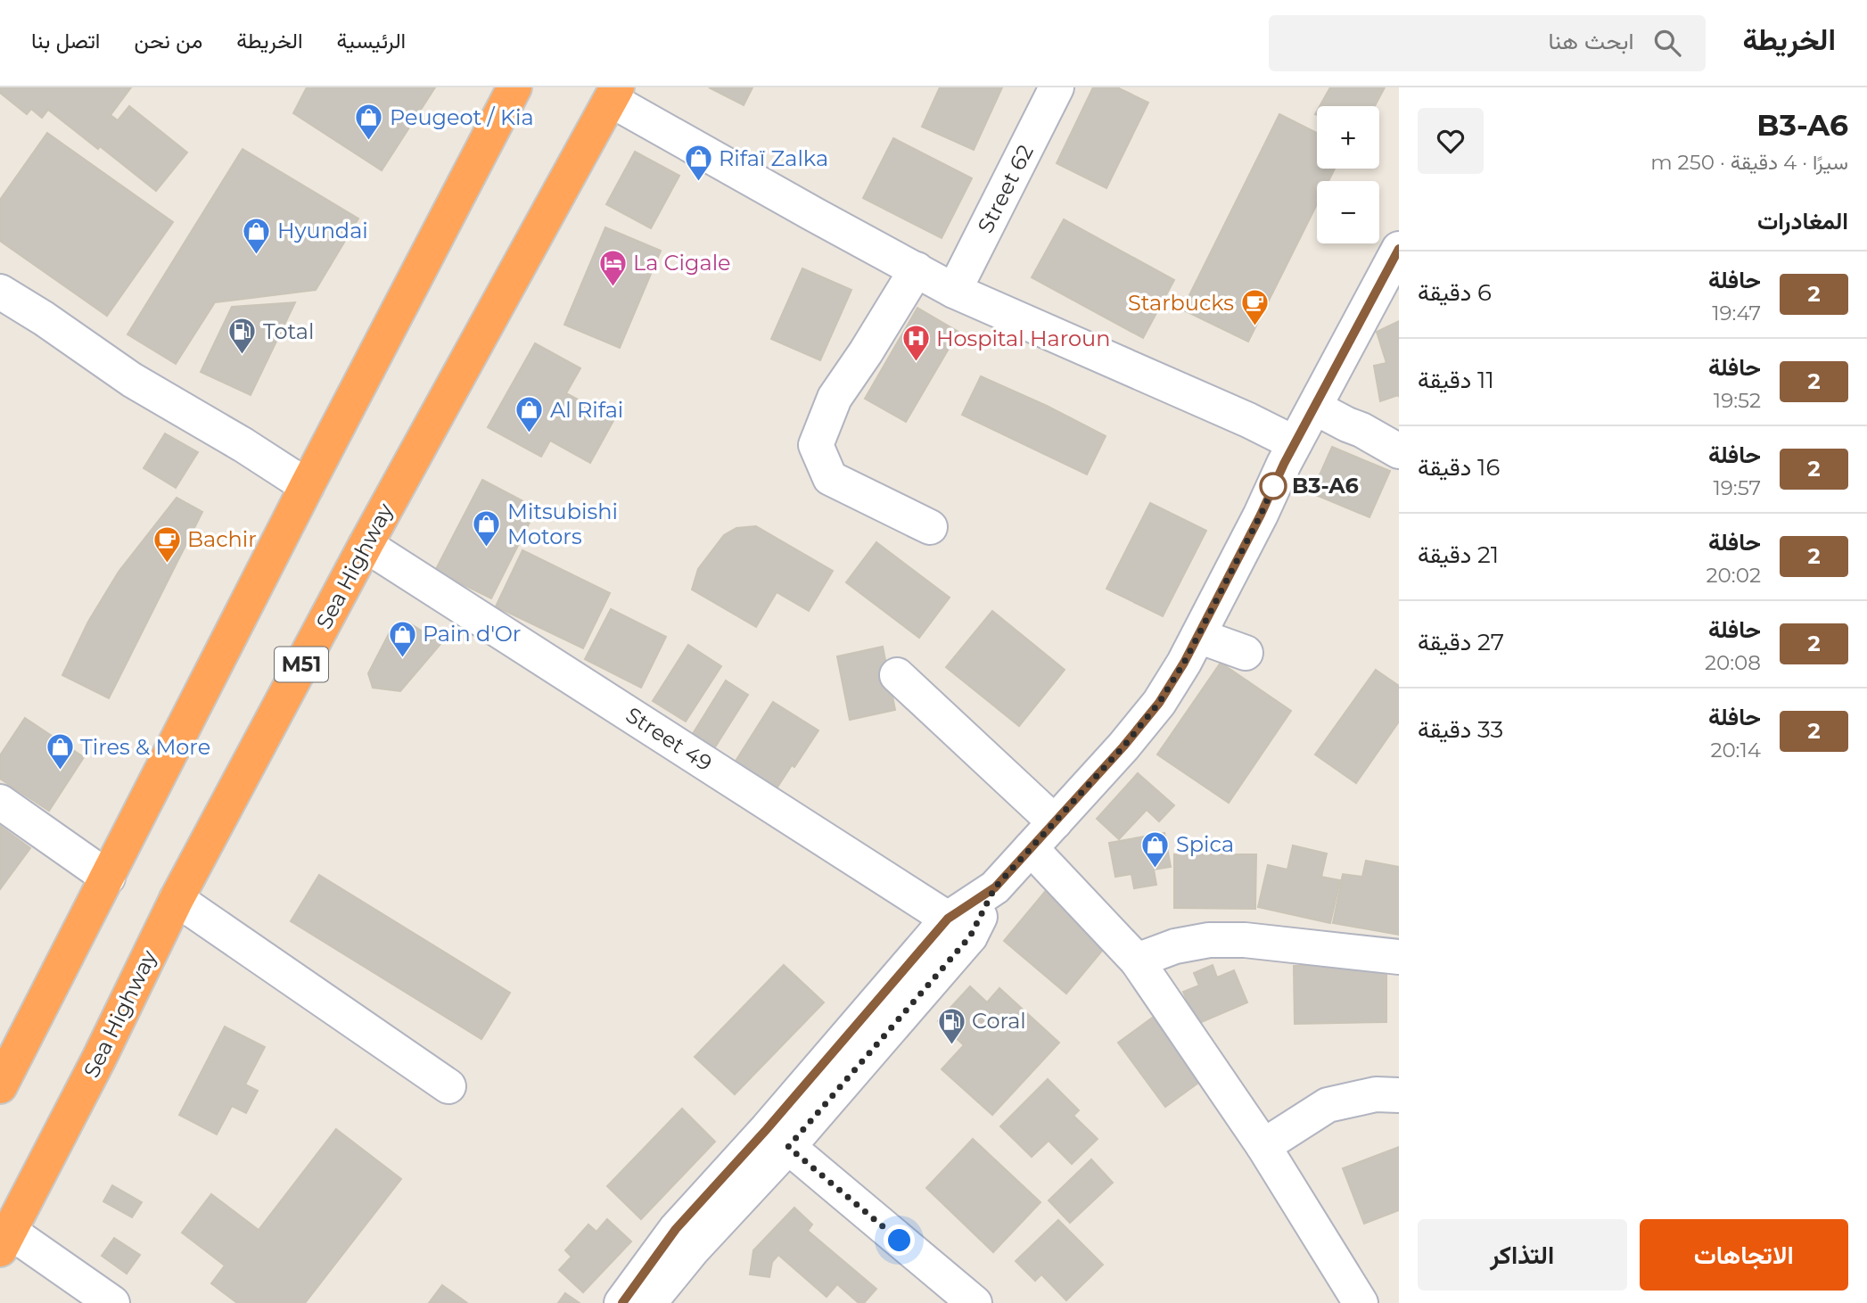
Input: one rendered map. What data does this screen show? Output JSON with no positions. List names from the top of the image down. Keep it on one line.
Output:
{"streets":{"highway":["Sea Highway","M51"],"street":["Street 62","Street 49"]},"crossings":[["Sea Highway","Street 49"]],"places":{"shop":["Peugeot / Kia","Rifaï Zalka","Hyundai","Al Rifai","Mitsubishi Motors","Pain d'Or","Tires & More","Spica"],"hotel":["La Cigale"],"cafe":["Starbucks","Bachir"],"fuel station":["Total","Coral"],"hospital":["Hospital Haroun"],"other":["B3-A6"]},"lines":["bus line 2"],"page":{"header":"الخريطة","search":"ابحث هنا","nav":["الرئيسية","الخريطة","من نحن","اتصل بنا"],"heading":[["B3-A6","سيرًا · 4 دقيقة · 250 m"],"المغادرات"],"map_buttons":["+","−"],"list":[{"mark":"2","name":"حافلة","note":"19:47","value":"6 دقيقة"},{"mark":"2","name":"حافلة","note":"19:52","value":"11 دقيقة"},{"mark":"2","name":"حافلة","note":"19:57","value":"16 دقيقة"},{"mark":"2","name":"حافلة","note":"20:02","value":"21 دقيقة"},{"mark":"2","name":"حافلة","note":"20:08","value":"27 دقيقة"},{"mark":"2","name":"حافلة","note":"20:14","value":"33 دقيقة"}],"buttons":["الاتجاهات","التذاكر"]}}
